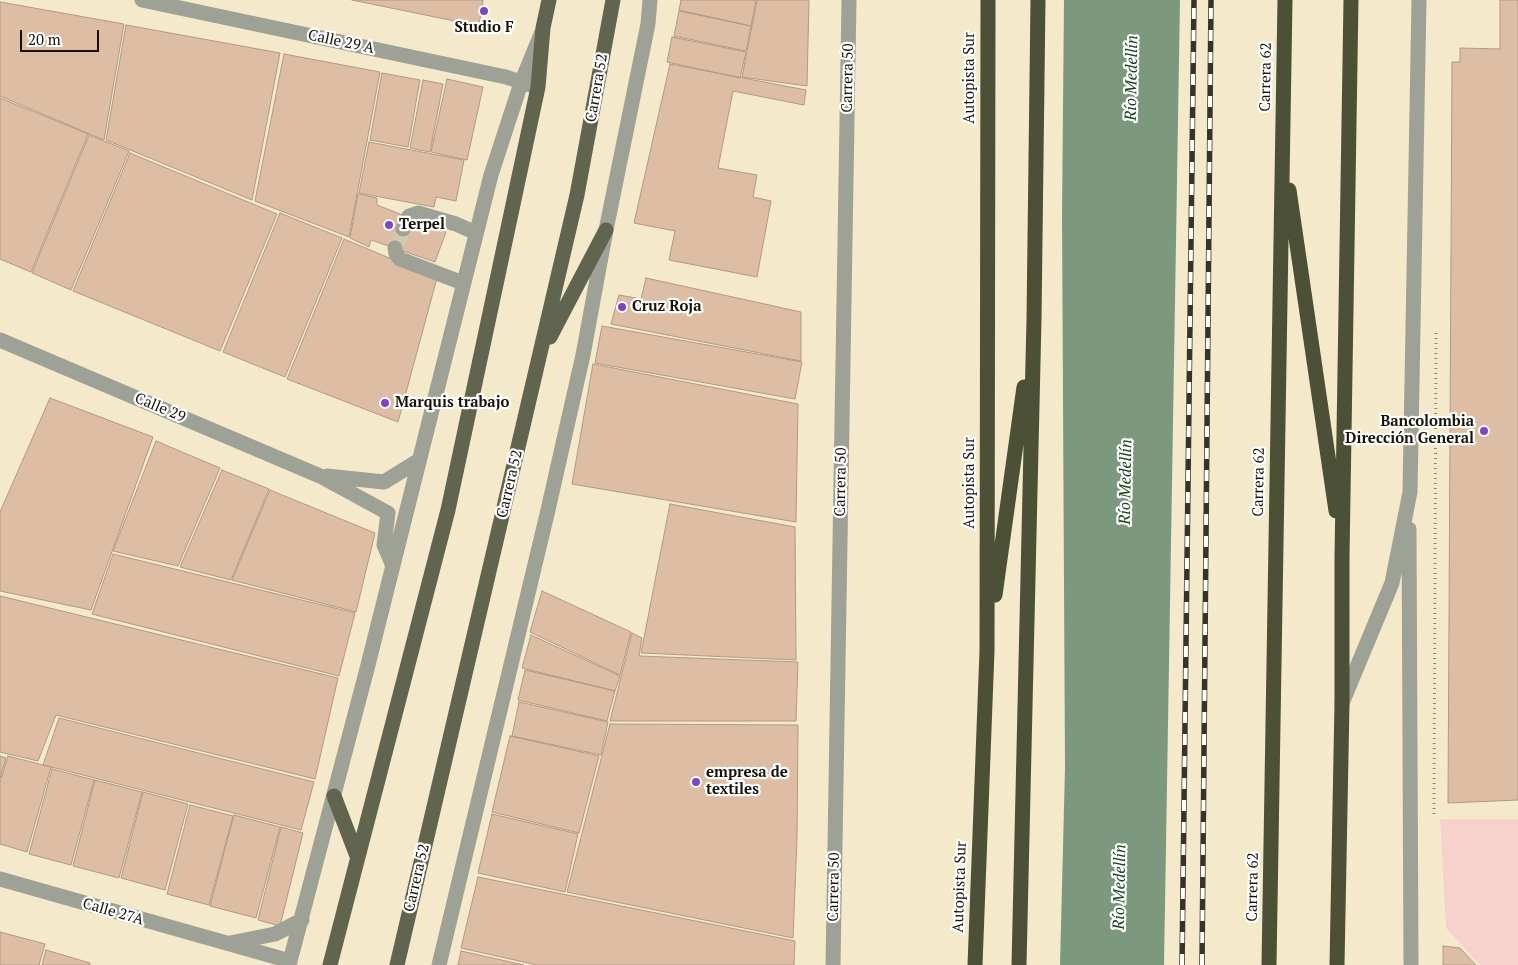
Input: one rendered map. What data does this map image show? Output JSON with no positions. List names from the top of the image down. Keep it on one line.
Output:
{"streets":{"highway":["Carrera 62","Autopista Sur"],"main road":["Carrera 52"],"street":["Calle 29 A","Carrera 50","Calle 29","Calle 27A"]},"water":["Río Medellín"],"places":["Studio F","Terpel","Cruz Roja","Marquis trabajo","Bancolombia Dirección General","empresa de textiles"],"scale_bar":"20 m"}
